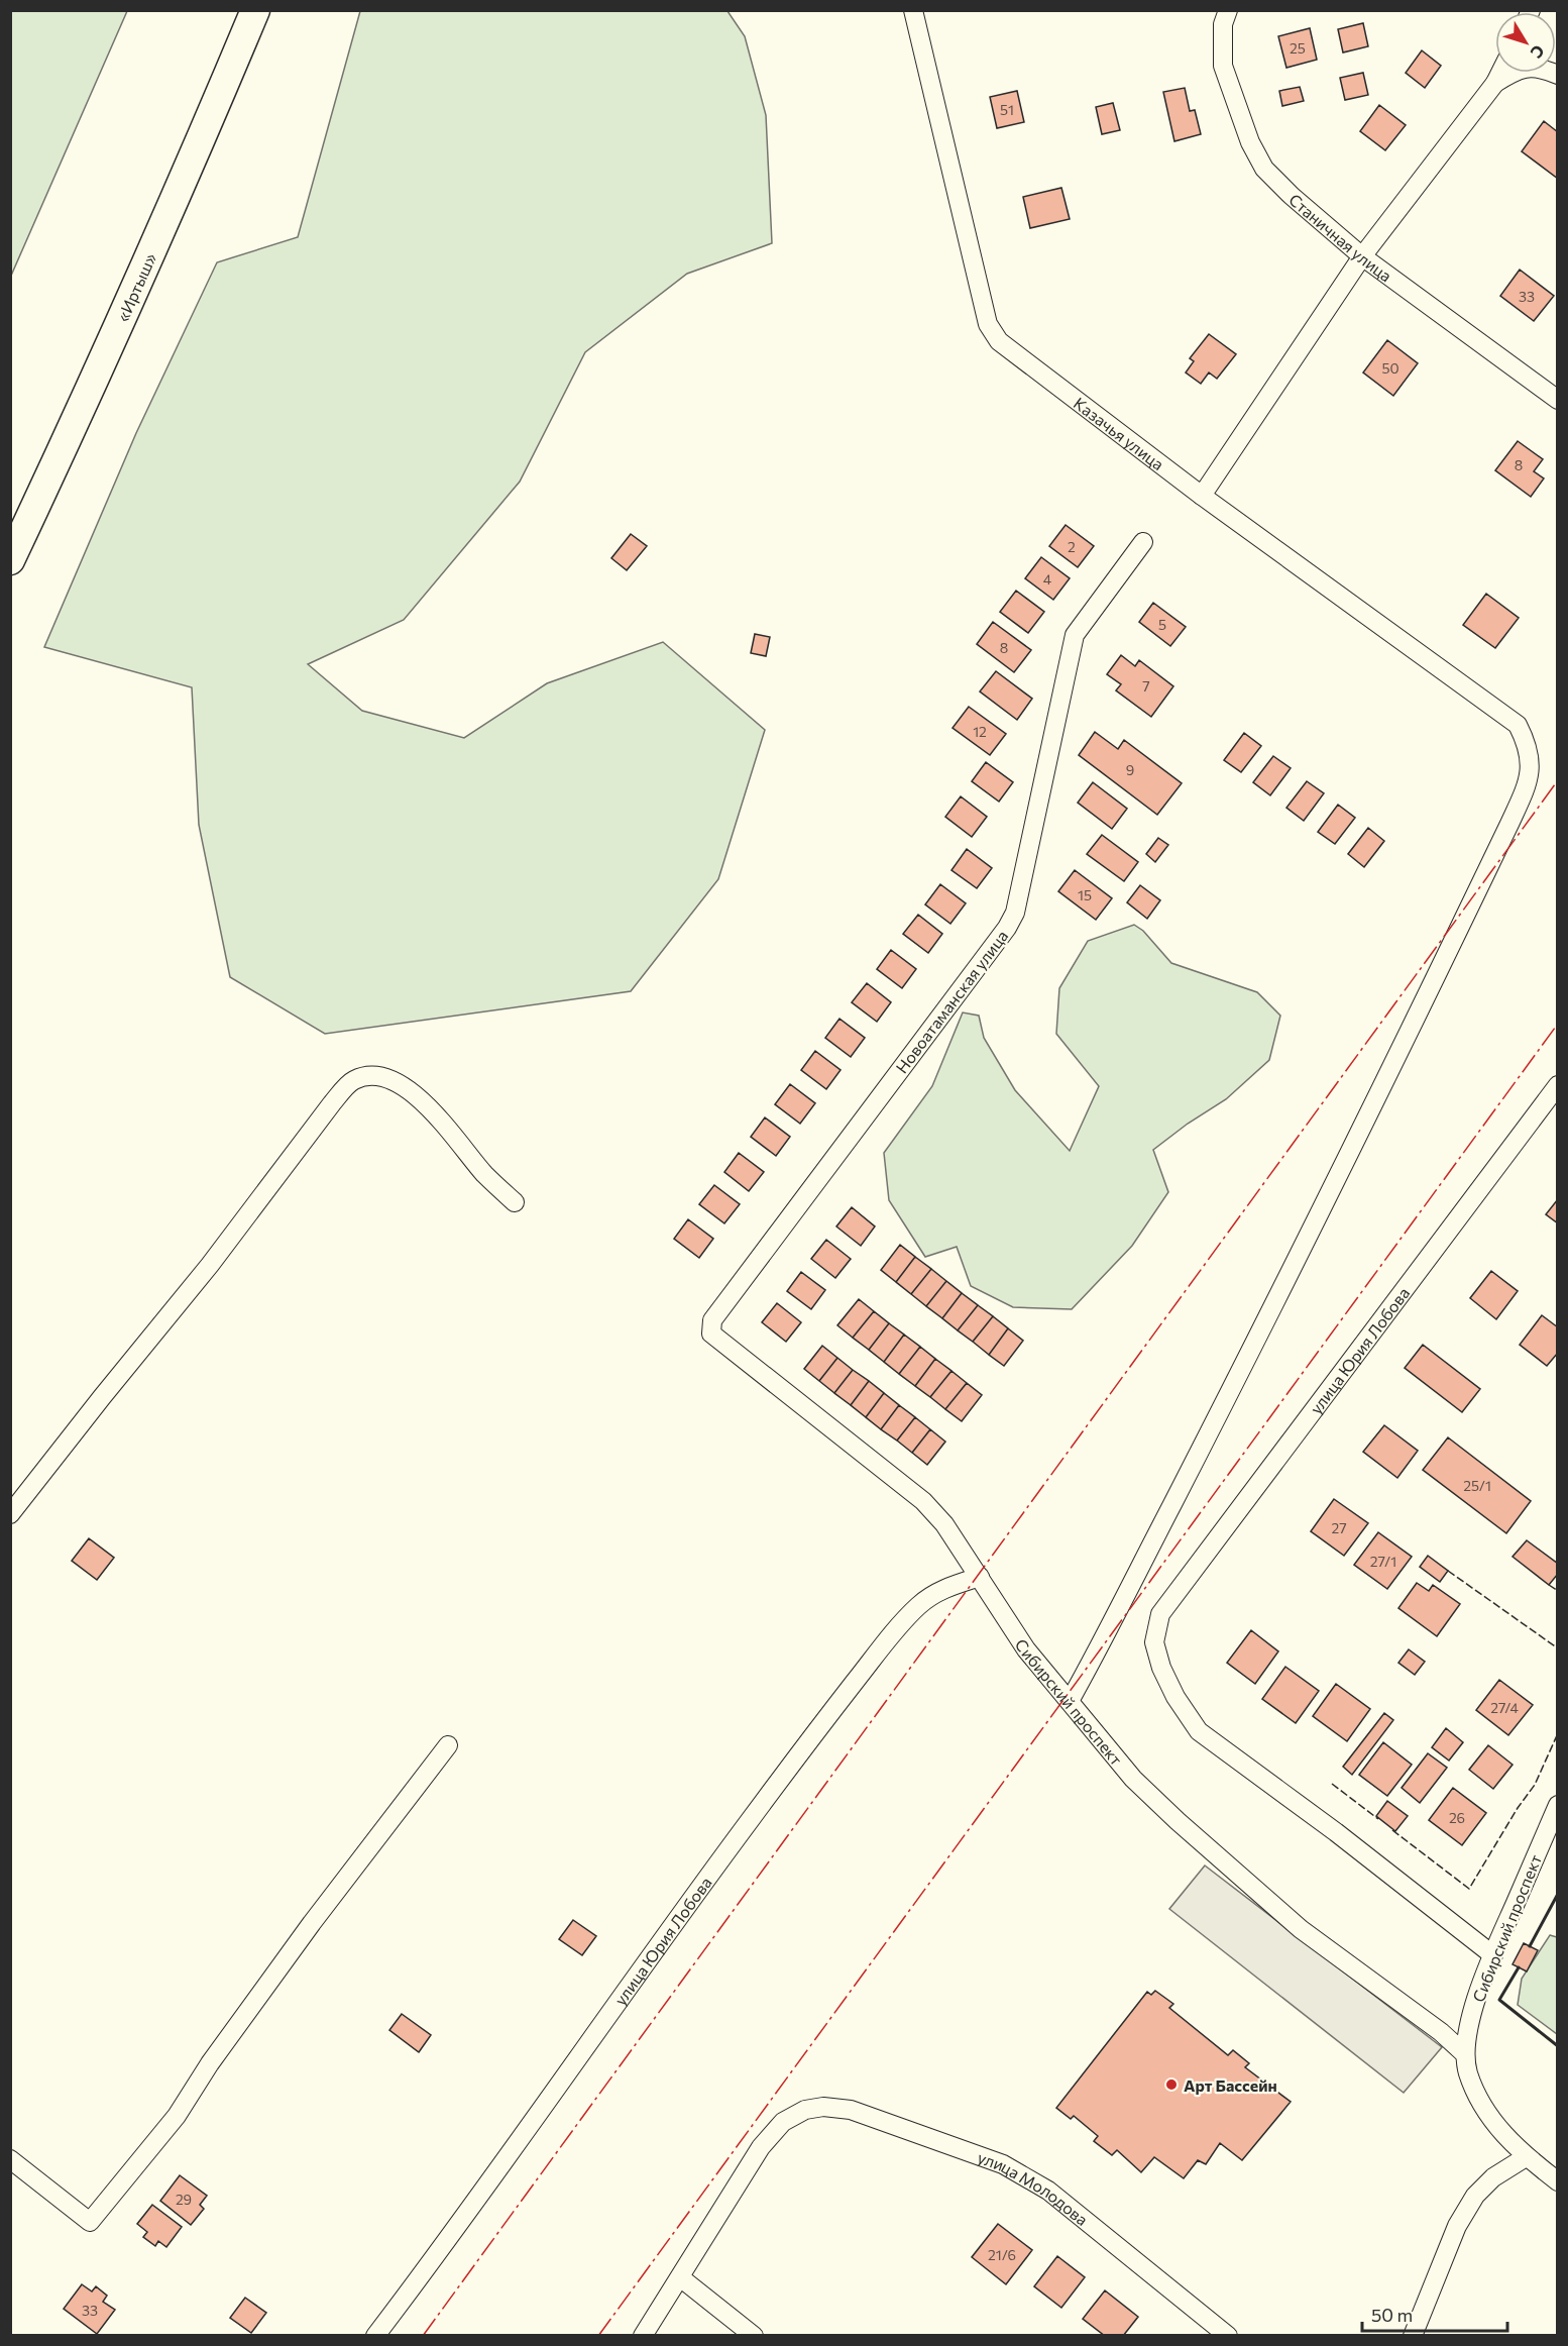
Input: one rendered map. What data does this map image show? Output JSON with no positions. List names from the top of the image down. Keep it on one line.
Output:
{"streets":{"highway":["«Иртыш»"],"street":["Станичная улица","Казачья улица","Новоатаманская улица","улица Юрия Лобова","Сибирский проспект","улица Молодова"]},"crossings":[["Казачья улица","Сибирский проспект"],["Новоатаманская улица","Сибирский проспект"],["улица Юрия Лобова","Сибирский проспект"]],"places":["Арт Бассейн"],"house_numbers":["25","51","33","50","8","2","4","5","8","7","12","9","15","25/1","27","27/1","27/4","26","29","21/6","33"],"scale_bar":"50 m","north":"bottom right"}
